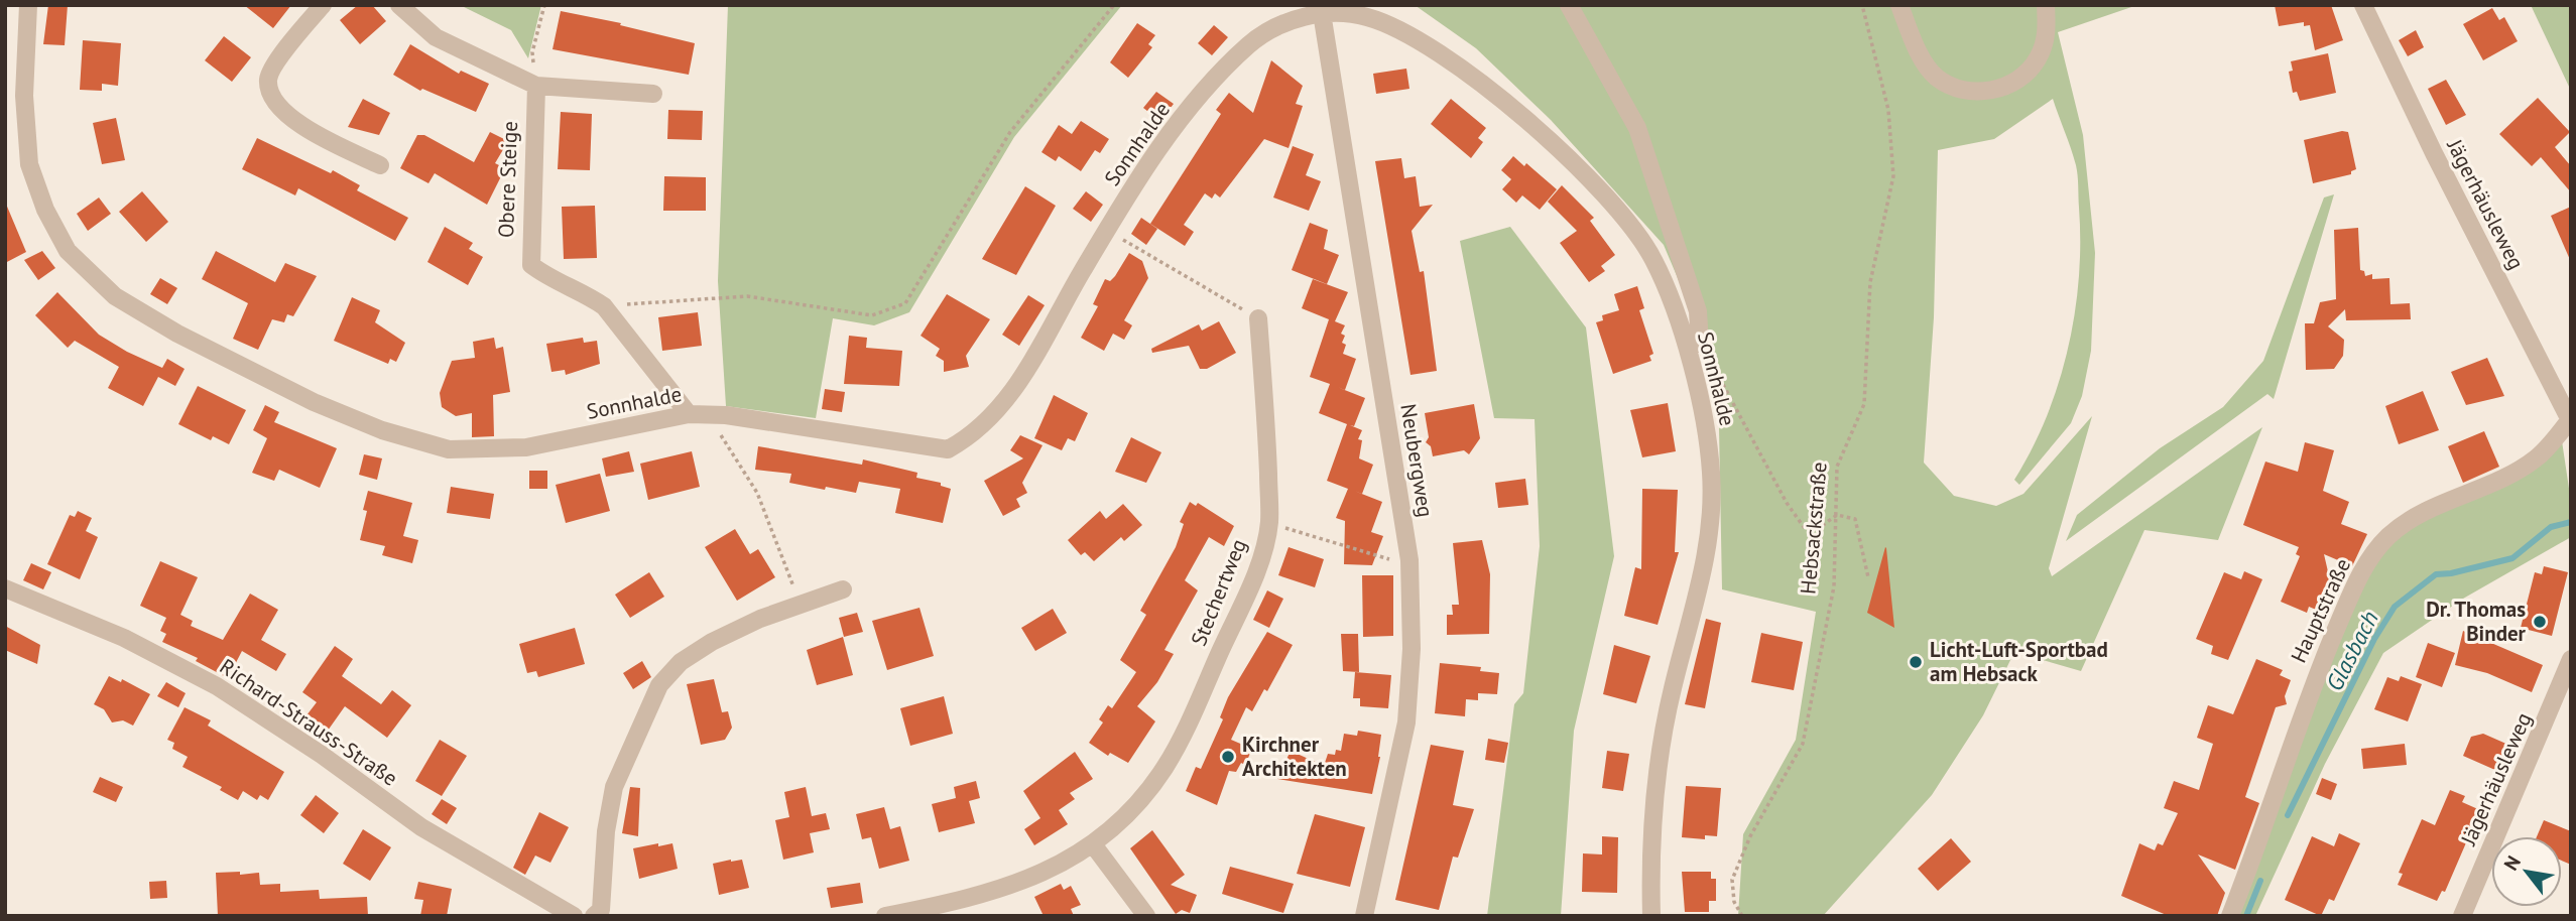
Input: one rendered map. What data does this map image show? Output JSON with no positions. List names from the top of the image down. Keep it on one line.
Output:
{"streets":{"street":["Sonnhalde","Obere Steige","Jägerhäusleweg","Neubergweg","Stechertweg","Hauptstraße","Richard-Strauss-Straße"],"path":["Hebsackstraße"]},"crossings":[["Sonnhalde","Obere Steige"],["Sonnhalde","Neubergweg"],["Jägerhäusleweg","Hauptstraße"]],"water":["Glasbach"],"places":["Dr. Thomas Binder","Licht-Luft-Sportbad am Hebsack","Kirchner Architekten"],"north":"top left"}
